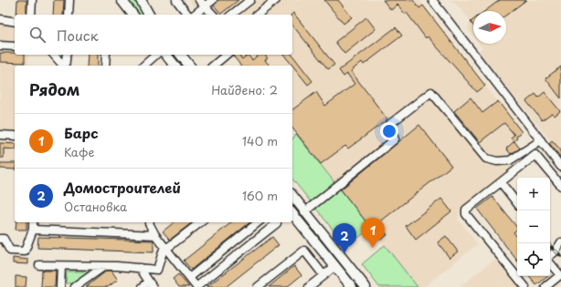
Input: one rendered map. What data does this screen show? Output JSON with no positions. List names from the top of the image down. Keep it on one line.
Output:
{"north":"right","page":{"search":"Поиск","heading":["Рядом","Найдено: 2"],"list":[{"mark":"1","name":"Барс","note":"Кафе","value":"140 m"},{"mark":"2","name":"Домостроителей","note":"Остановка","value":"160 m"}],"map_buttons":["+","−"],"pins":["1","2"]}}
